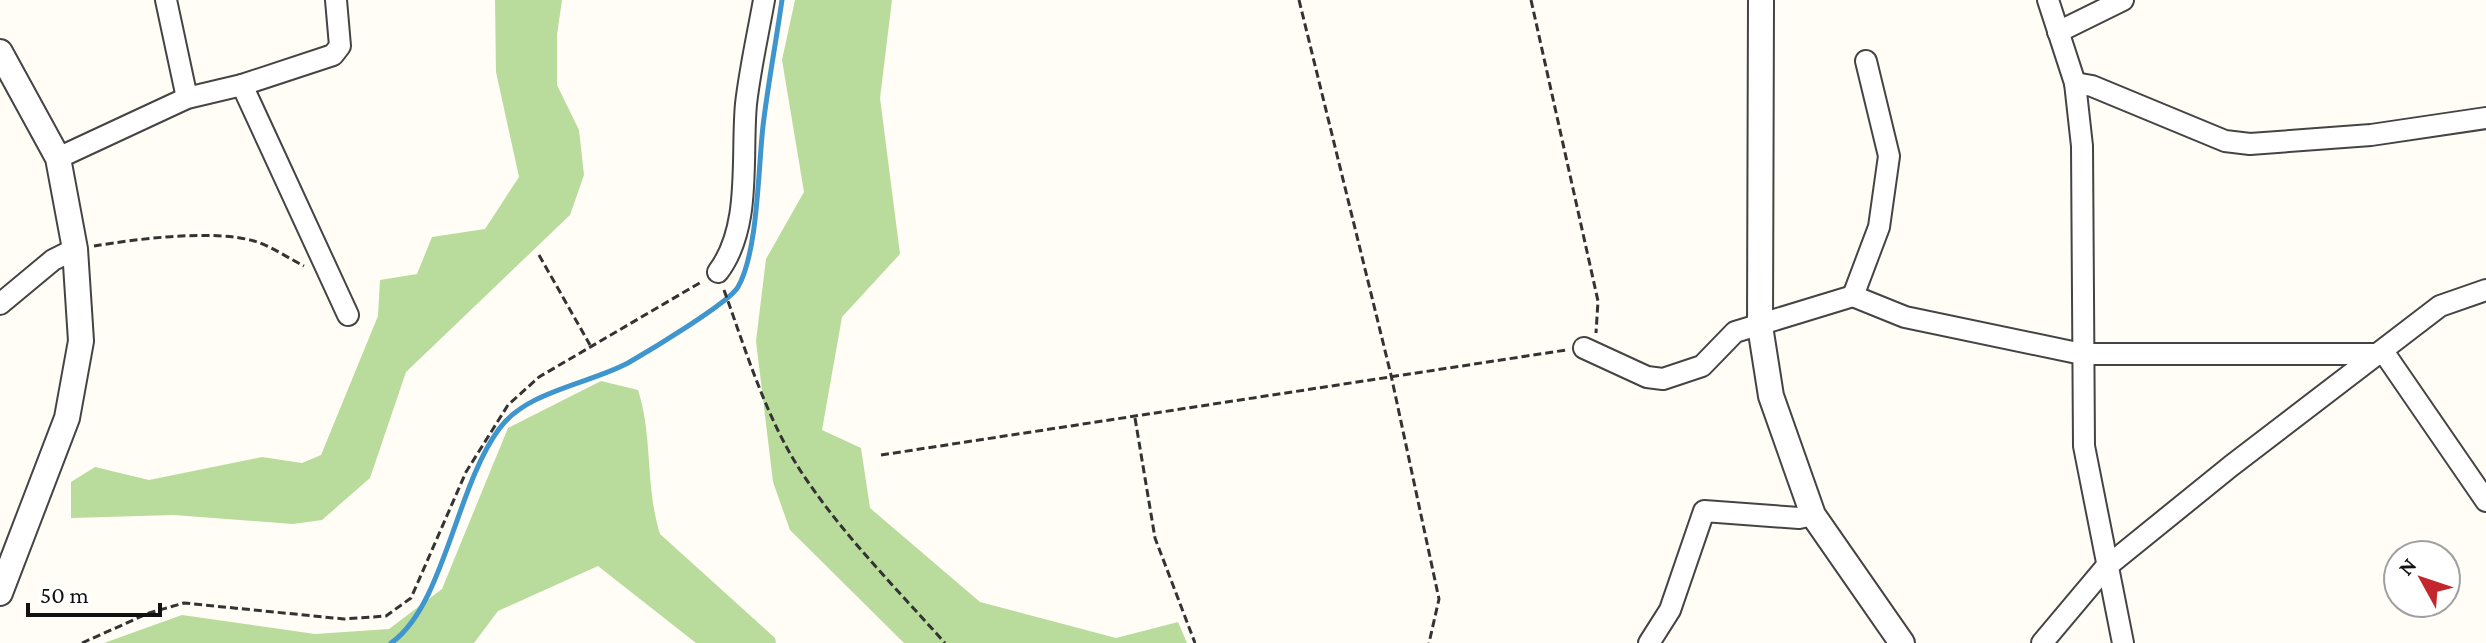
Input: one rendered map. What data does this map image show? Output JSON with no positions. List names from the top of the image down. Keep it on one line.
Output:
{"scale_bar":"50 m","north":"top left"}
